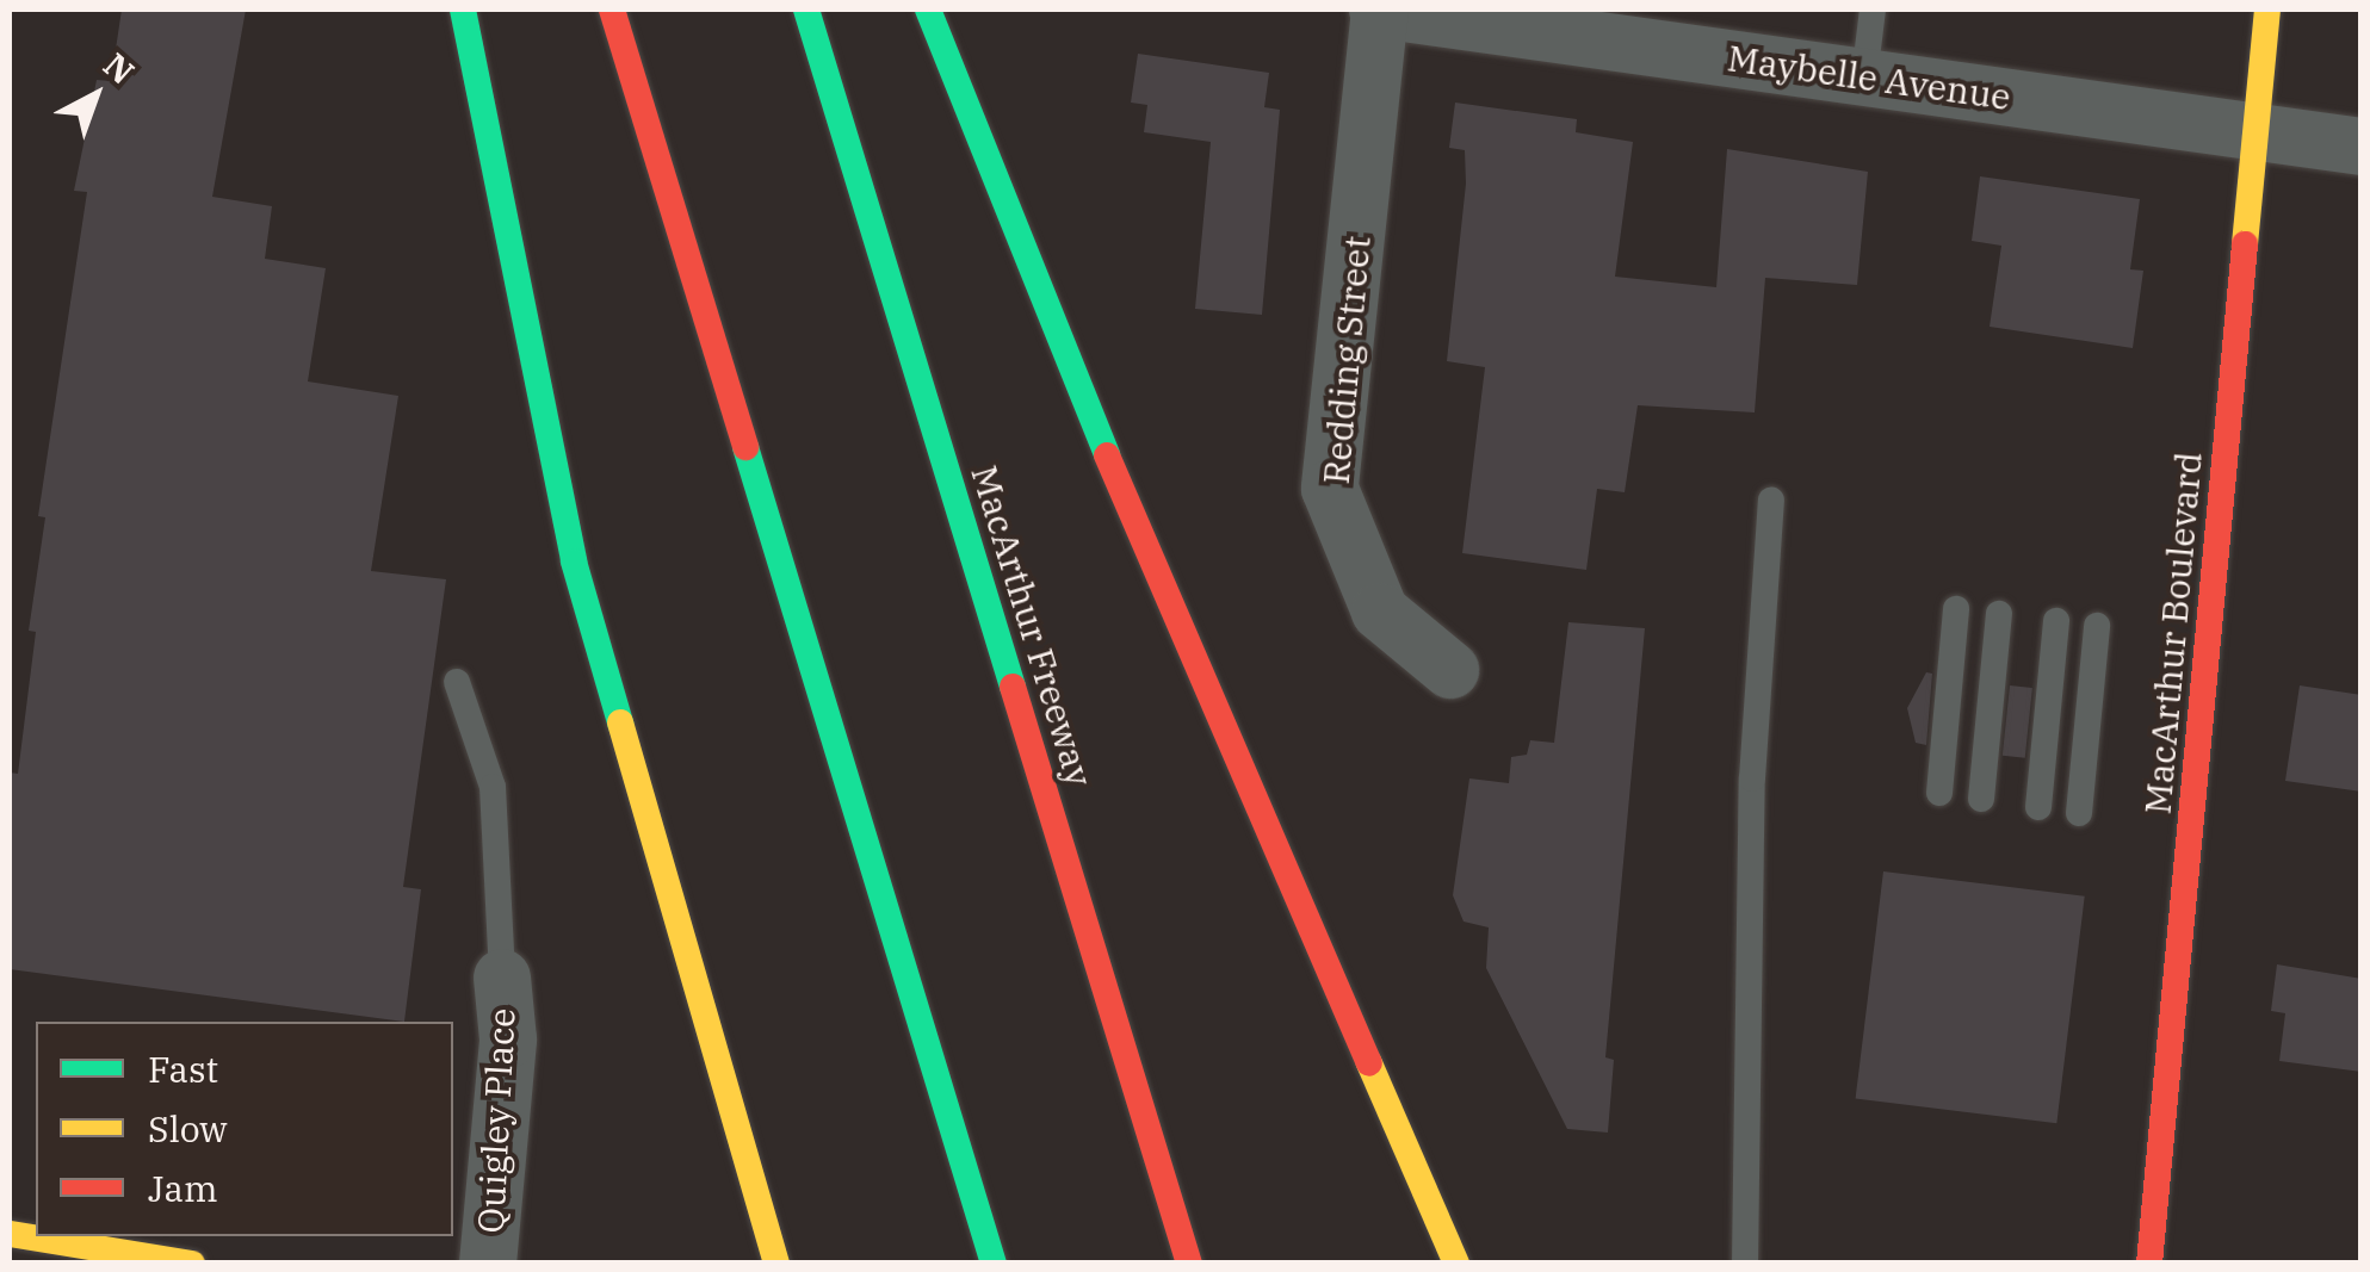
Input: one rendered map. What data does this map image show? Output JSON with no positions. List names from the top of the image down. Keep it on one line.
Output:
{"streets":{"main road":["MacArthur Freeway","MacArthur Boulevard"],"street":["Maybelle Avenue","Redding Street","Quigley Place"]},"crossings":[["Maybelle Avenue","Redding Street"],["Maybelle Avenue","MacArthur Boulevard"]],"legend":["Fast","Slow","Jam"],"north":"top right"}
